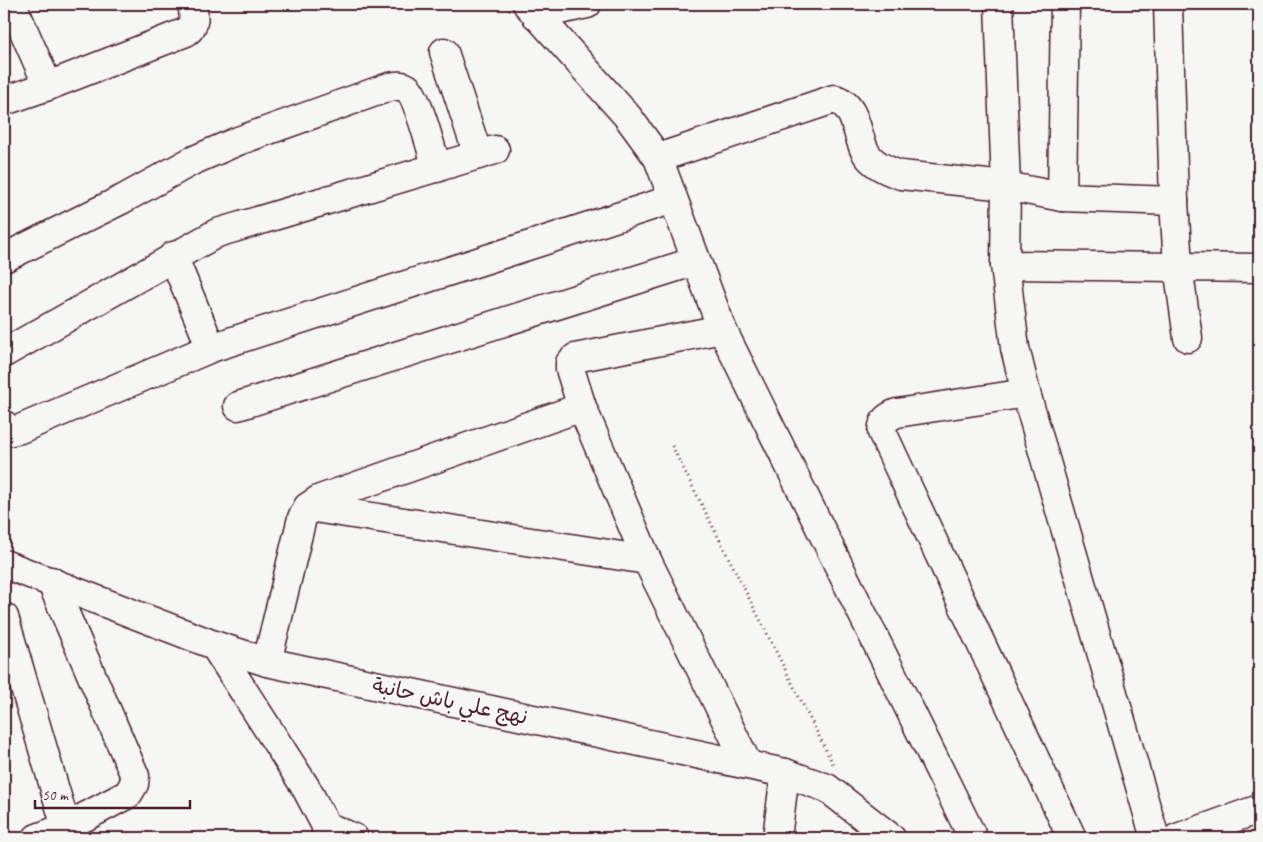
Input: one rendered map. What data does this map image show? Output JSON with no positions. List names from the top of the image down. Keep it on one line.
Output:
{"streets":{"street":["نهج علي باش حانبة"]},"scale_bar":"50 m"}
